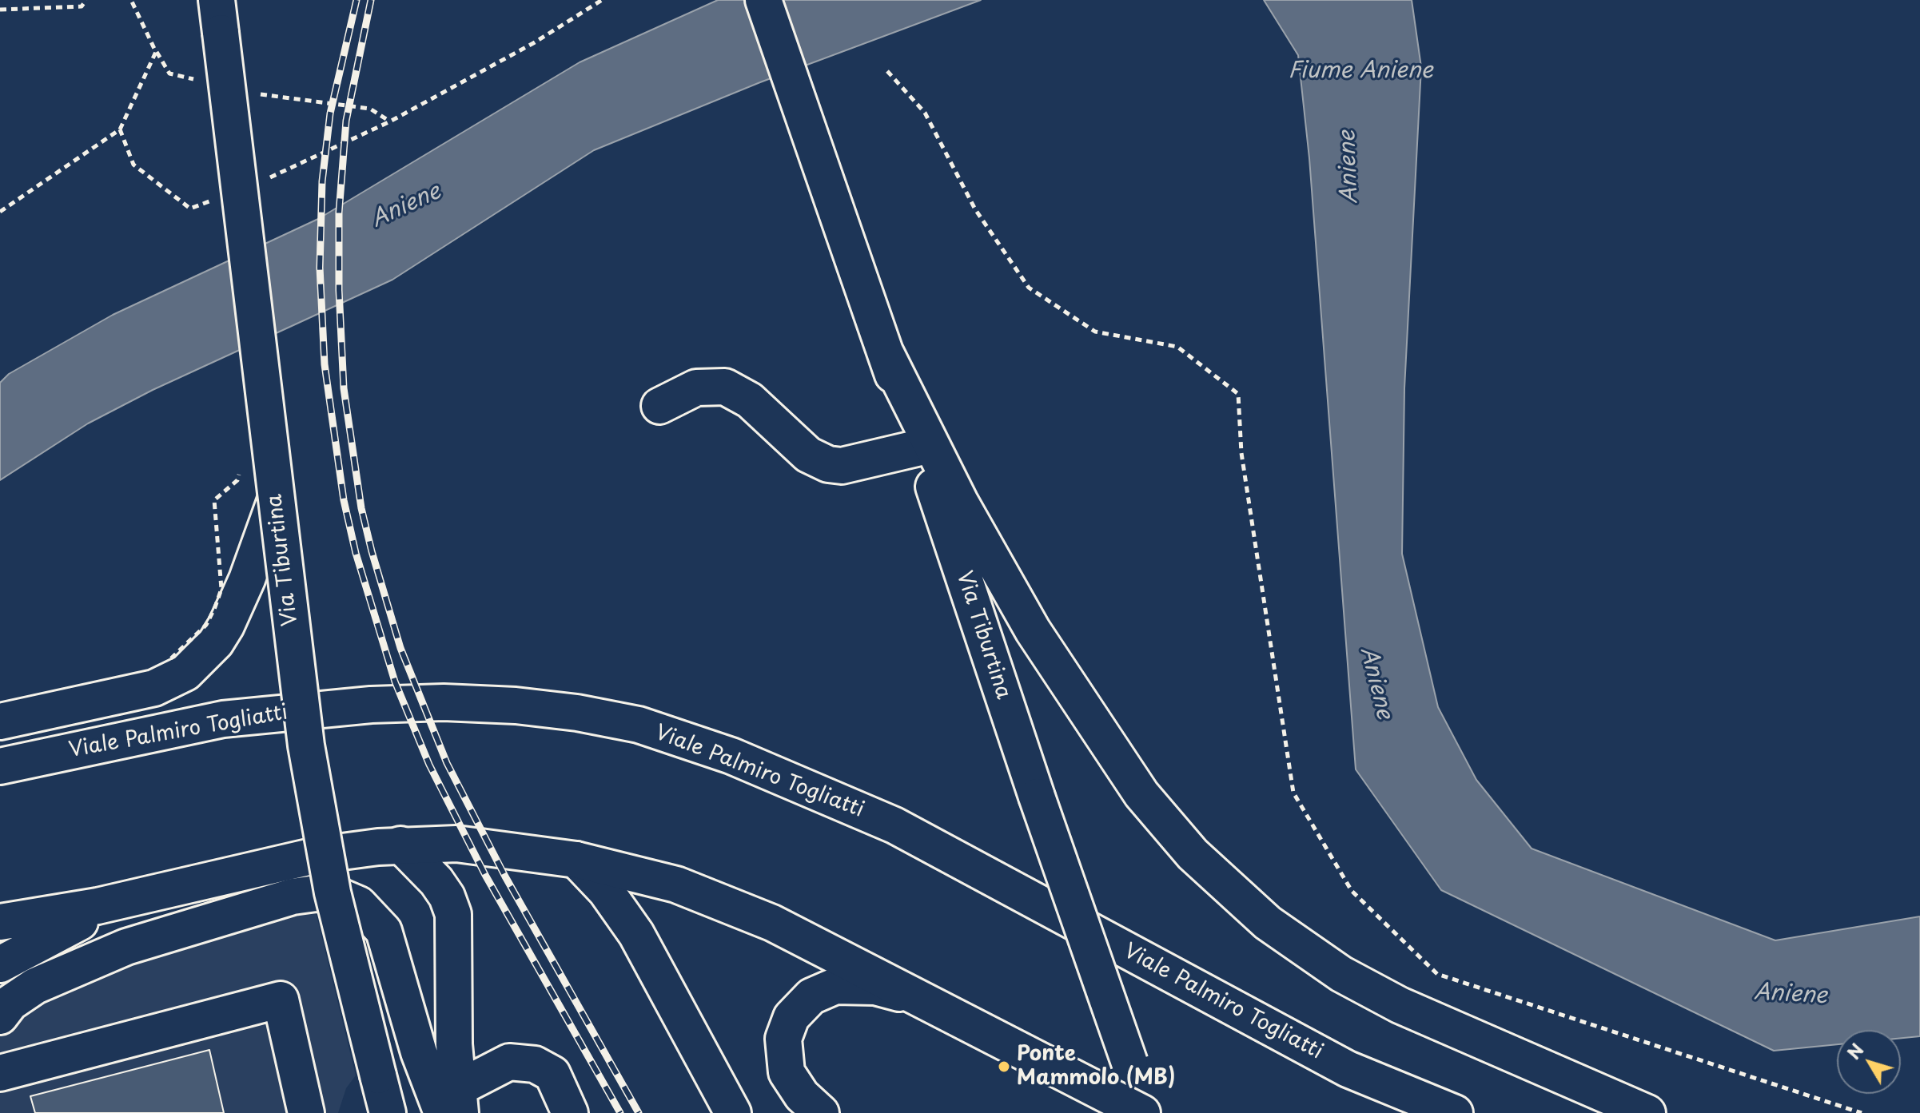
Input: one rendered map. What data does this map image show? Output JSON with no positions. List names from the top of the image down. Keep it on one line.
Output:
{"streets":{"main road":["Via Tiburtina","Viale Palmiro Togliatti"]},"water":["Fiume Aniene","Aniene"],"places":["Ponte Mammolo (MB)"],"north":"top left"}
